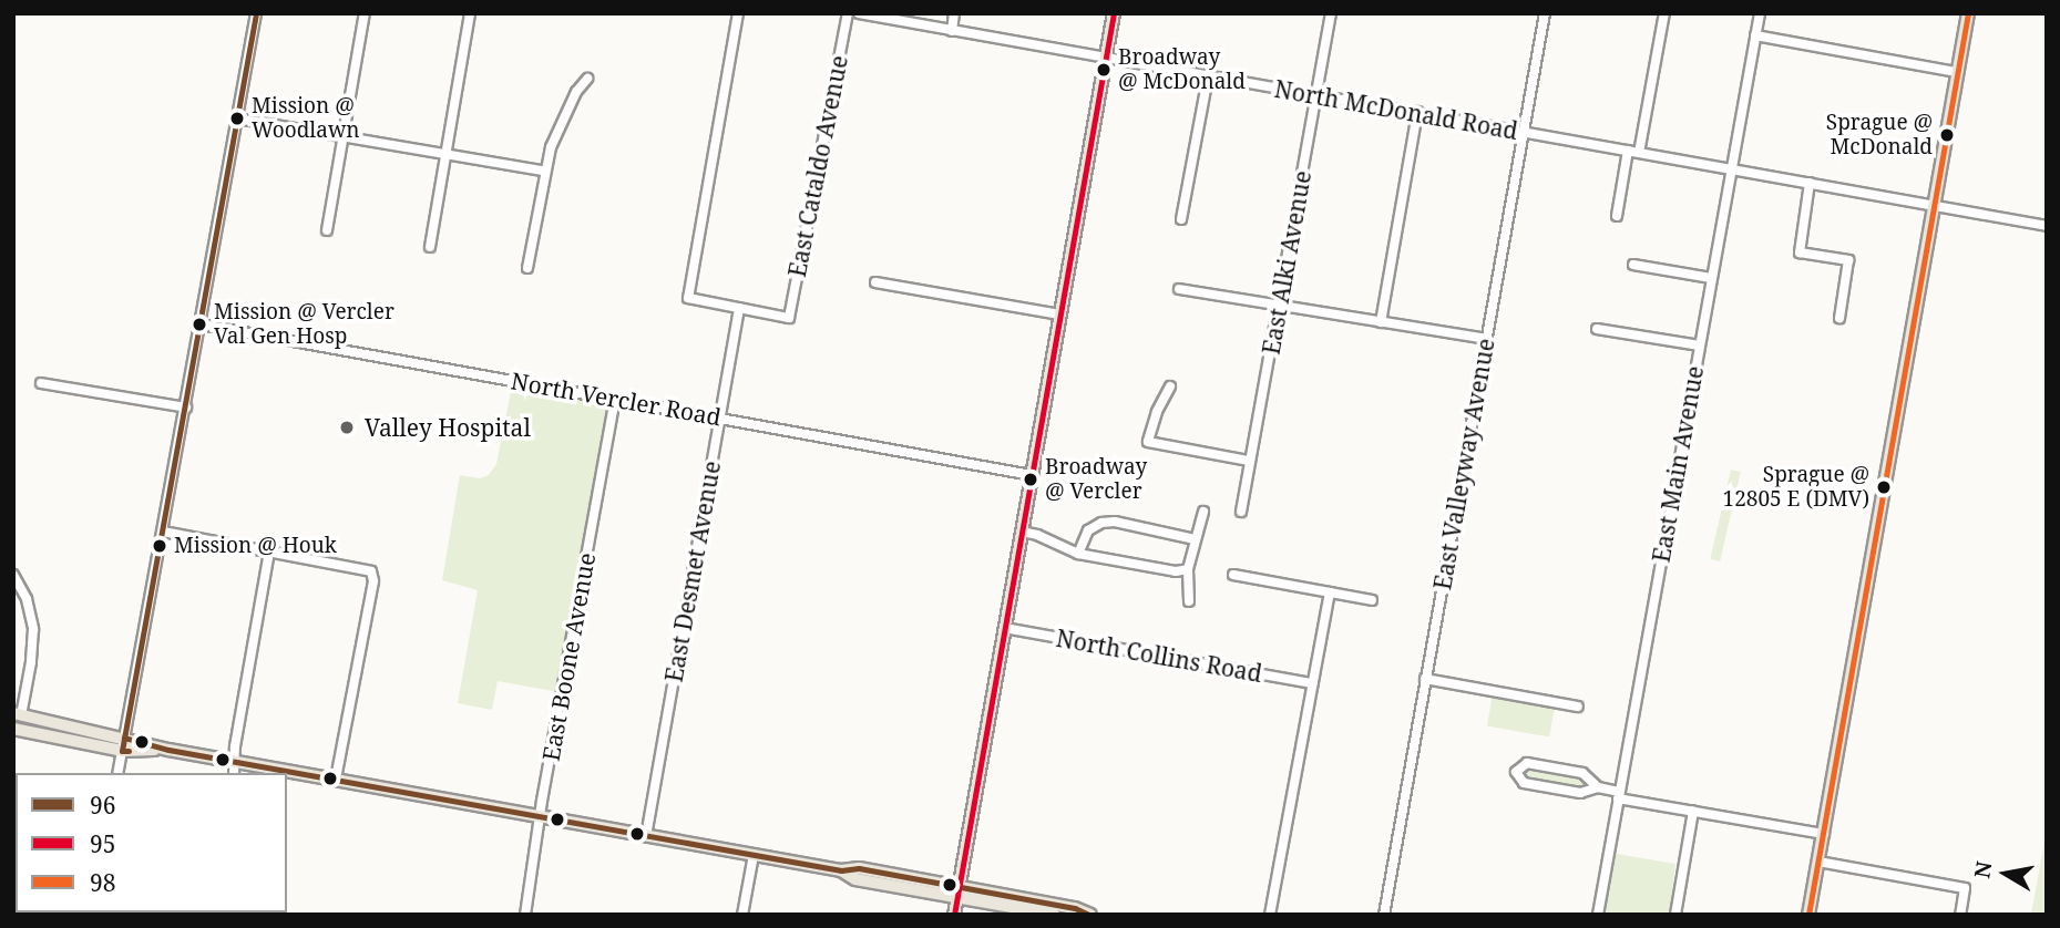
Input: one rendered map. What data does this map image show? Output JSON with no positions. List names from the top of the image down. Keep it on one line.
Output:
{"streets":{"street":["North McDonald Road","East Cataldo Avenue","East Alki Avenue","North Vercler Road","East Valleyway Avenue","East Main Avenue","East Desmet Avenue","North Collins Road","East Boone Avenue"]},"crossings":[["North McDonald Road","East Alki Avenue"],["North McDonald Road","East Valleyway Avenue"],["North McDonald Road","East Main Avenue"],["East Cataldo Avenue","East Desmet Avenue"],["North Vercler Road","East Desmet Avenue"],["North Vercler Road","East Boone Avenue"]],"places":["Broadway @ McDonald","Mission @ Woodlawn","Sprague @ McDonald","Mission @ Vercler Val Gen Hosp","Valley Hospital","Broadway @ Vercler","Sprague @ 12805 E (DMV)","Mission @ Houk"],"lines":["transit line 96","transit line 95","transit line 98"],"legend":["96","95","98"],"north":"left"}
